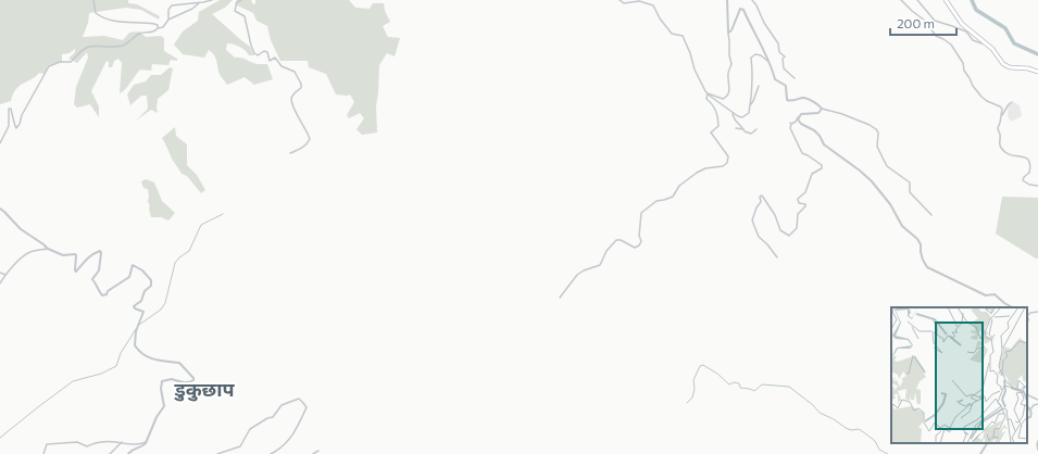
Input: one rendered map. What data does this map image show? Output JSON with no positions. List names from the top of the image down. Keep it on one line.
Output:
{"districts":["डुकुछाप"],"scale_bar":"200 m"}
